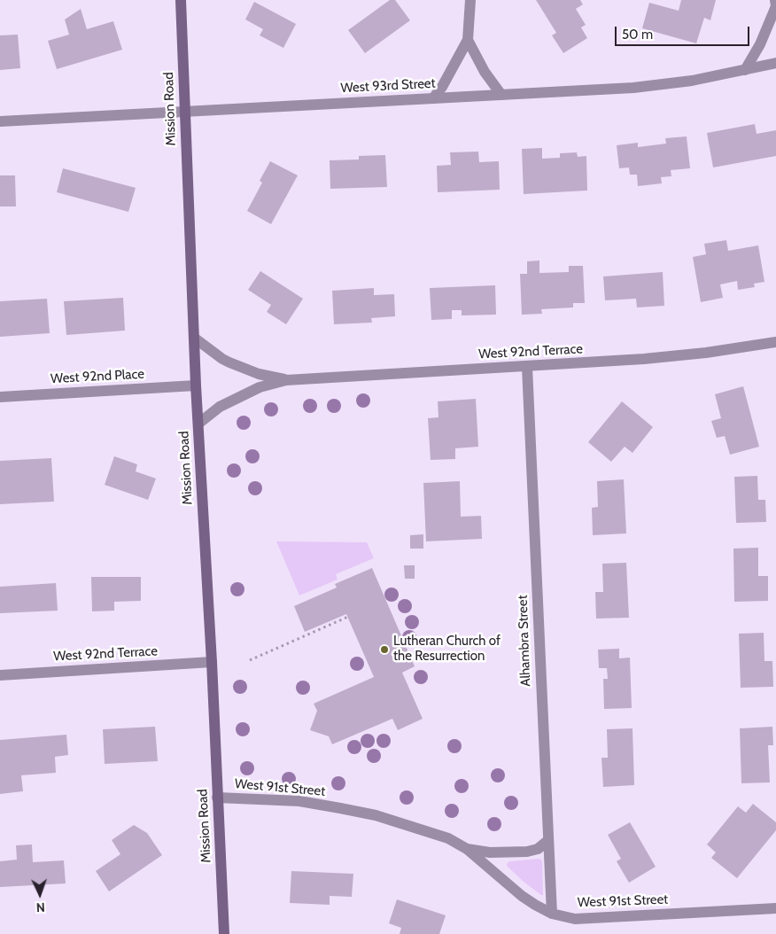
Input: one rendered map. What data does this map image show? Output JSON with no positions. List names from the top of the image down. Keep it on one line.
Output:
{"streets":{"main road":["Mission Road"],"street":["West 93rd Street","West 92nd Terrace","West 92nd Place","Alhambra Street","West 91st Street"]},"crossings":[["West 93rd Street","Mission Road"],["Mission Road","West 92nd Terrace"],["Mission Road","West 92nd Place"],["Mission Road","West 91st Street"],["West 92nd Terrace","Alhambra Street"],["Alhambra Street","West 91st Street"]],"places":["Lutheran Church of the Resurrection"],"scale_bar":"50 m","north":"bottom"}
